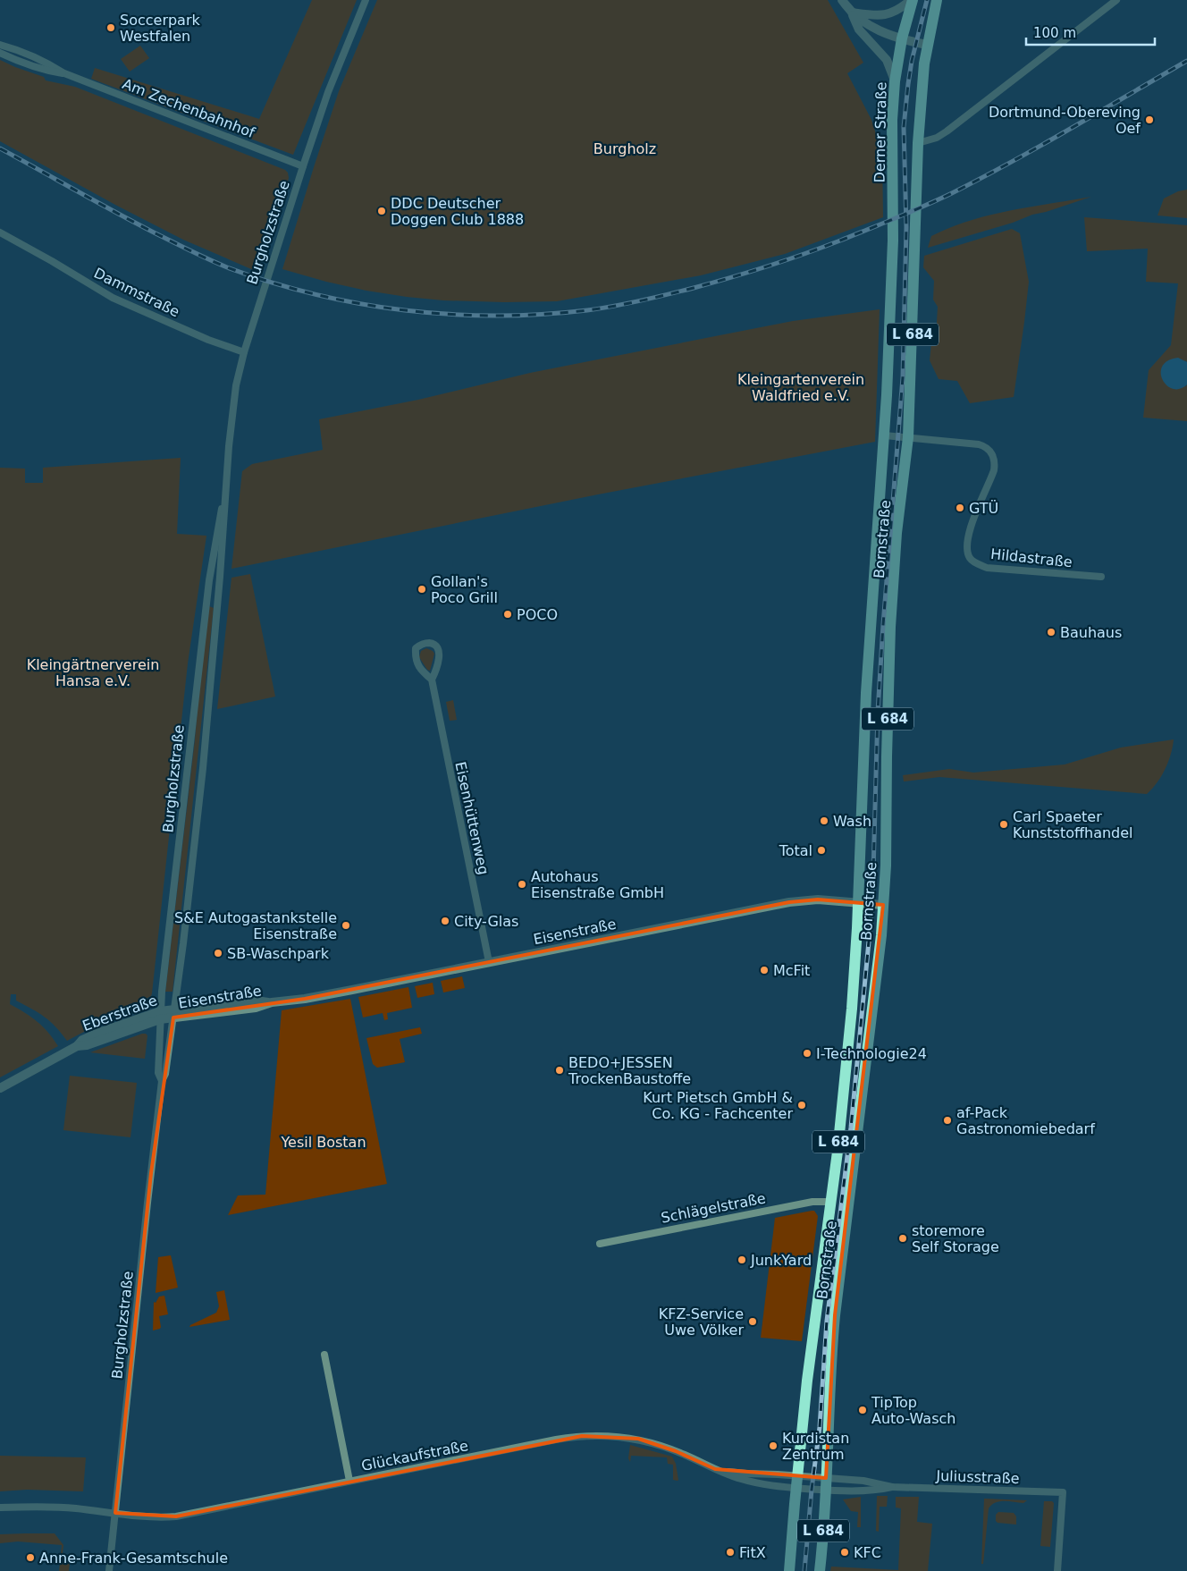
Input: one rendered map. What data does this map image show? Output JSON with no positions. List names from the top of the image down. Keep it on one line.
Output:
{"streets":{"main road":["Derner Straße","L 684","Bornstraße"],"street":["Am Zechenbahnhof","Burgholzstraße","Dammstraße","Hildastraße","Eisenhüttenweg","Eisenstraße","Eberstraße","Schlägelstraße","Glückaufstraße","Juliusstraße"]},"crossings":[["Am Zechenbahnhof","Burgholzstraße"],["Derner Straße","Bornstraße"],["Burgholzstraße","Dammstraße"],["Burgholzstraße","Eisenstraße"],["Burgholzstraße","Eberstraße"],["Burgholzstraße","Glückaufstraße"],["L 684","Bornstraße"],["Bornstraße","Hildastraße"],["Bornstraße","Eisenstraße"],["Bornstraße","Schlägelstraße"],["Bornstraße","Glückaufstraße"],["Bornstraße","Juliusstraße"],["Eisenhüttenweg","Eisenstraße"],["Eisenstraße","Eberstraße"],["Glückaufstraße","Juliusstraße"]],"parks":["Burgholz","Kleingartenverein Waldfried e.V.","Kleingärtnerverein Hansa e.V.","Yesil Bostan"],"places":["Soccerpark Westfalen","Dortmund-Obereving Oef","DDC Deutscher Doggen Club 1888","GTÜ","Gollan's Poco Grill","POCO","Bauhaus","Wash","Carl Spaeter Kunststoffhandel","Total","Autohaus Eisenstraße GmbH","City-Glas","S&E Autogastankstelle Eisenstraße","SB-Waschpark","McFit","I-Technologie24","BEDO+JESSEN TrockenBaustoffe","Kurt Pietsch GmbH & Co. KG - Fachcenter","af-Pack Gastronomiebedarf","storemore Self Storage","JunkYard","KFZ-Service Uwe Völker","TipTop Auto-Wasch","Kurdistan Zentrum","FitX","KFC","Anne-Frank-Gesamtschule"],"scale_bar":"100 m"}
